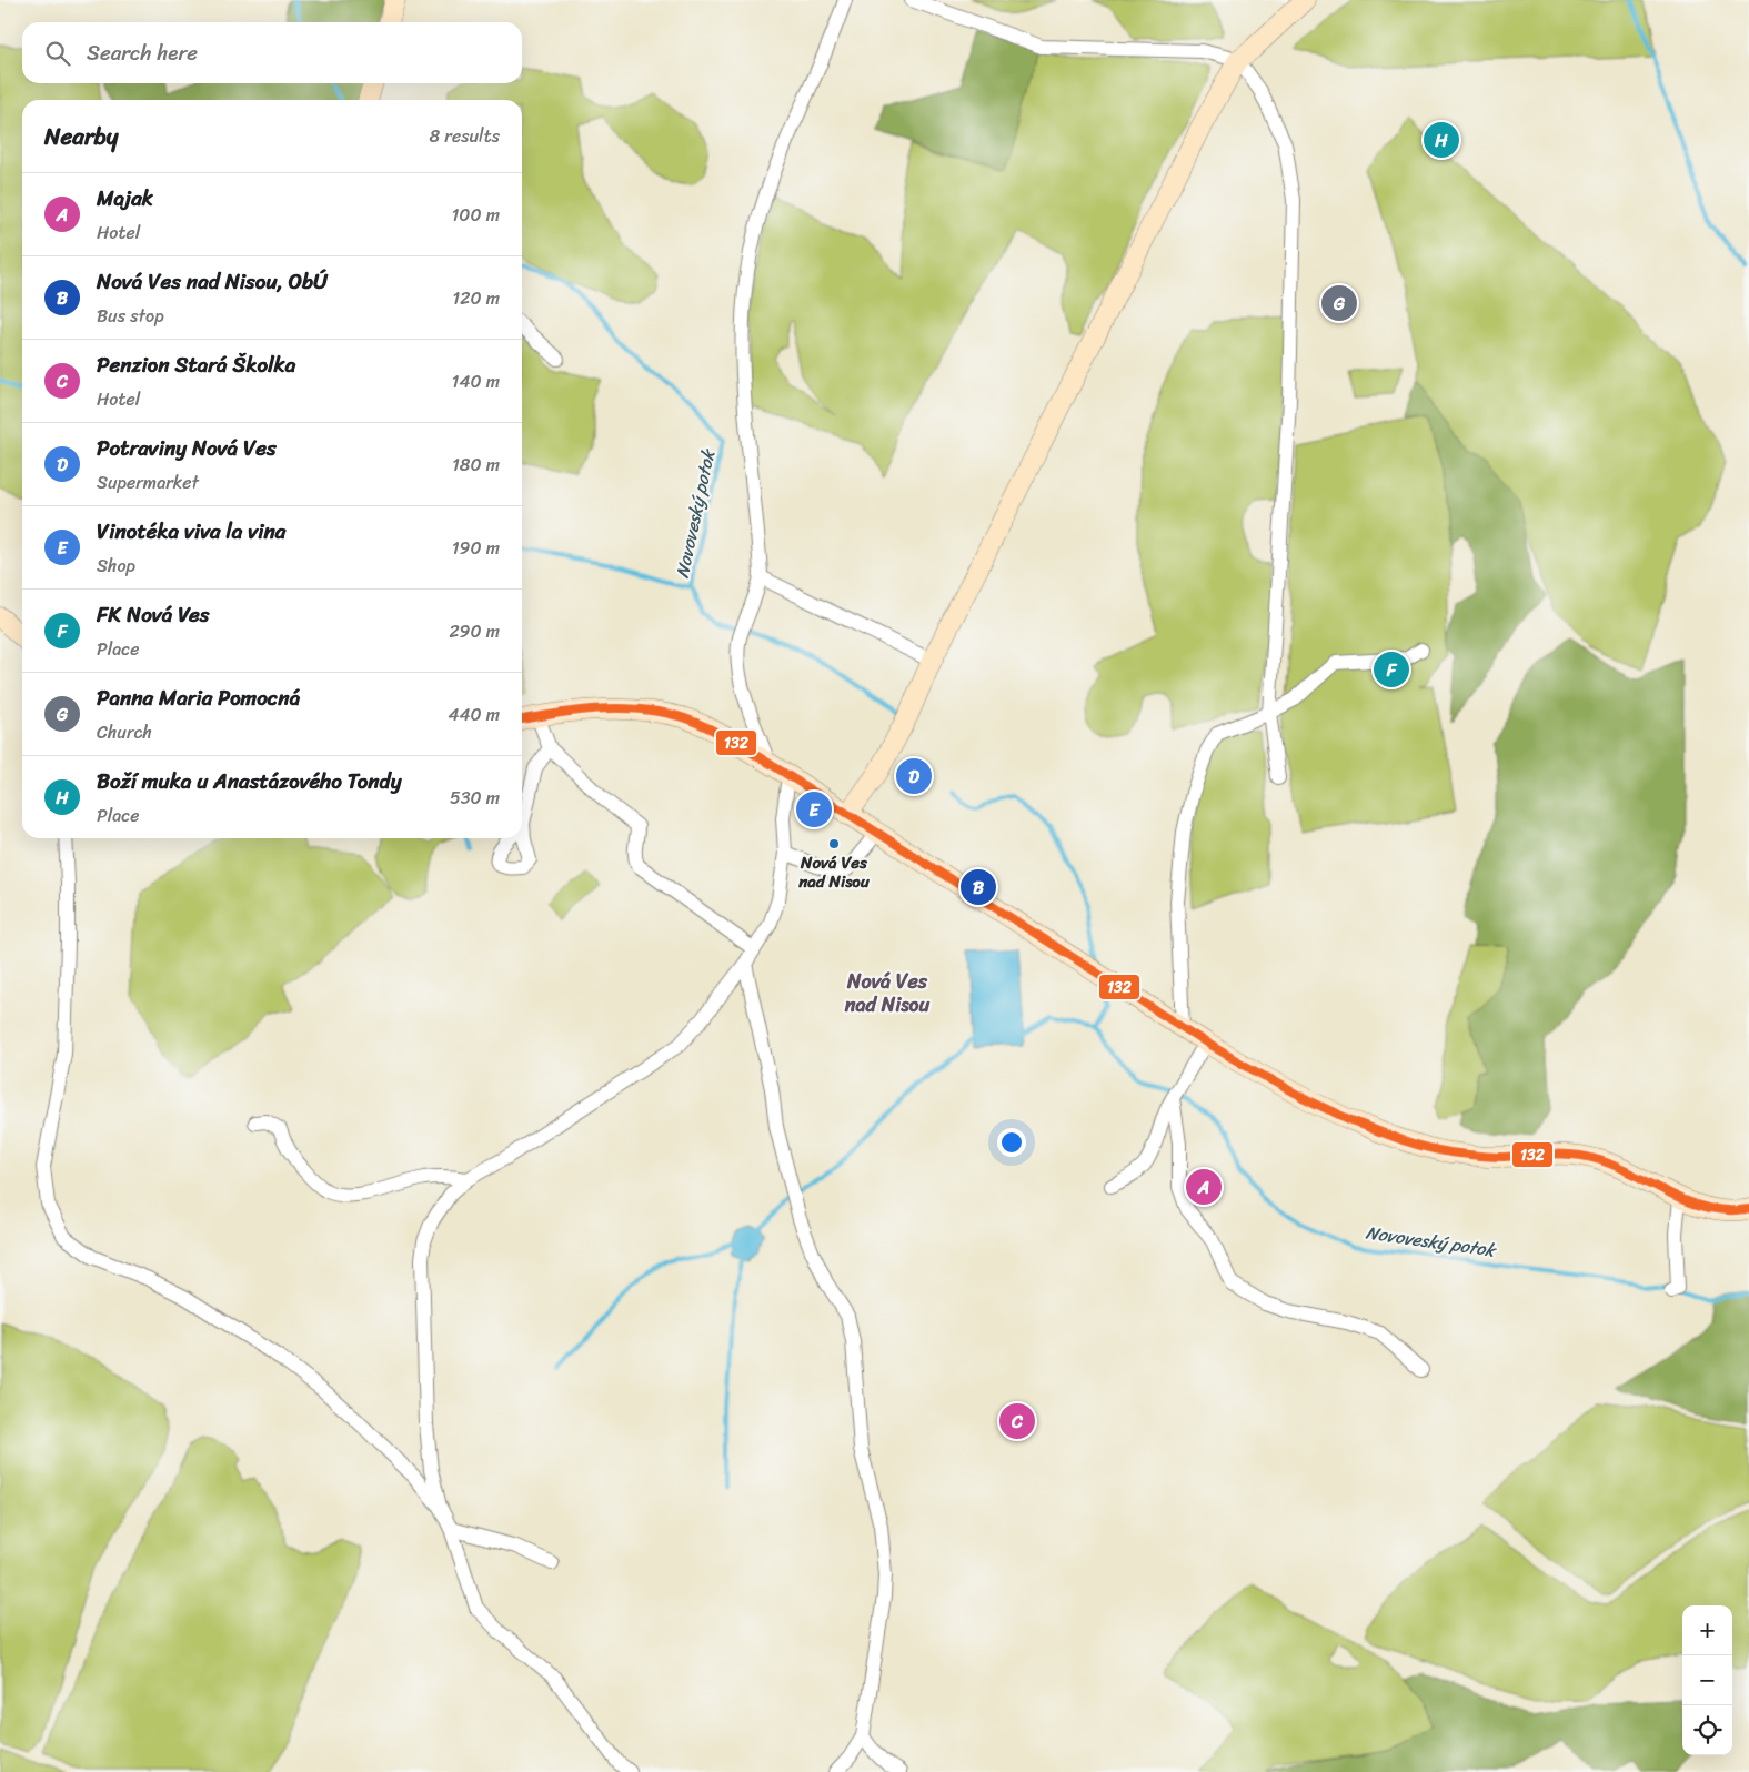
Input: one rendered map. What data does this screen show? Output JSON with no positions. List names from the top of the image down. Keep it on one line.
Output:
{"districts":["Nová Ves nad Nisou"],"water":["Novoveský potok"],"places":["Nová Ves nad Nisou"],"lines":["transit line 132"],"page":{"search":"Search here","heading":["Nearby","8 results"],"pins":["H","G","F","D","E","B","A","C"],"list":[{"mark":"A","name":"Majak","note":"Hotel","value":"100 m"},{"mark":"B","name":"Nová Ves nad Nisou, ObÚ","note":"Bus stop","value":"120 m"},{"mark":"C","name":"Penzion Stará Školka","note":"Hotel","value":"140 m"},{"mark":"D","name":"Potraviny Nová Ves","note":"Supermarket","value":"180 m"},{"mark":"E","name":"Vinotéka viva la vina","note":"Shop","value":"190 m"},{"mark":"F","name":"FK Nová Ves","note":"Place","value":"290 m"},{"mark":"G","name":"Panna Maria Pomocná","note":"Church","value":"440 m"},{"mark":"H","name":"Boží muka u Anastázového Tondy","note":"Place","value":"530 m"}],"map_buttons":["+","−"]}}
